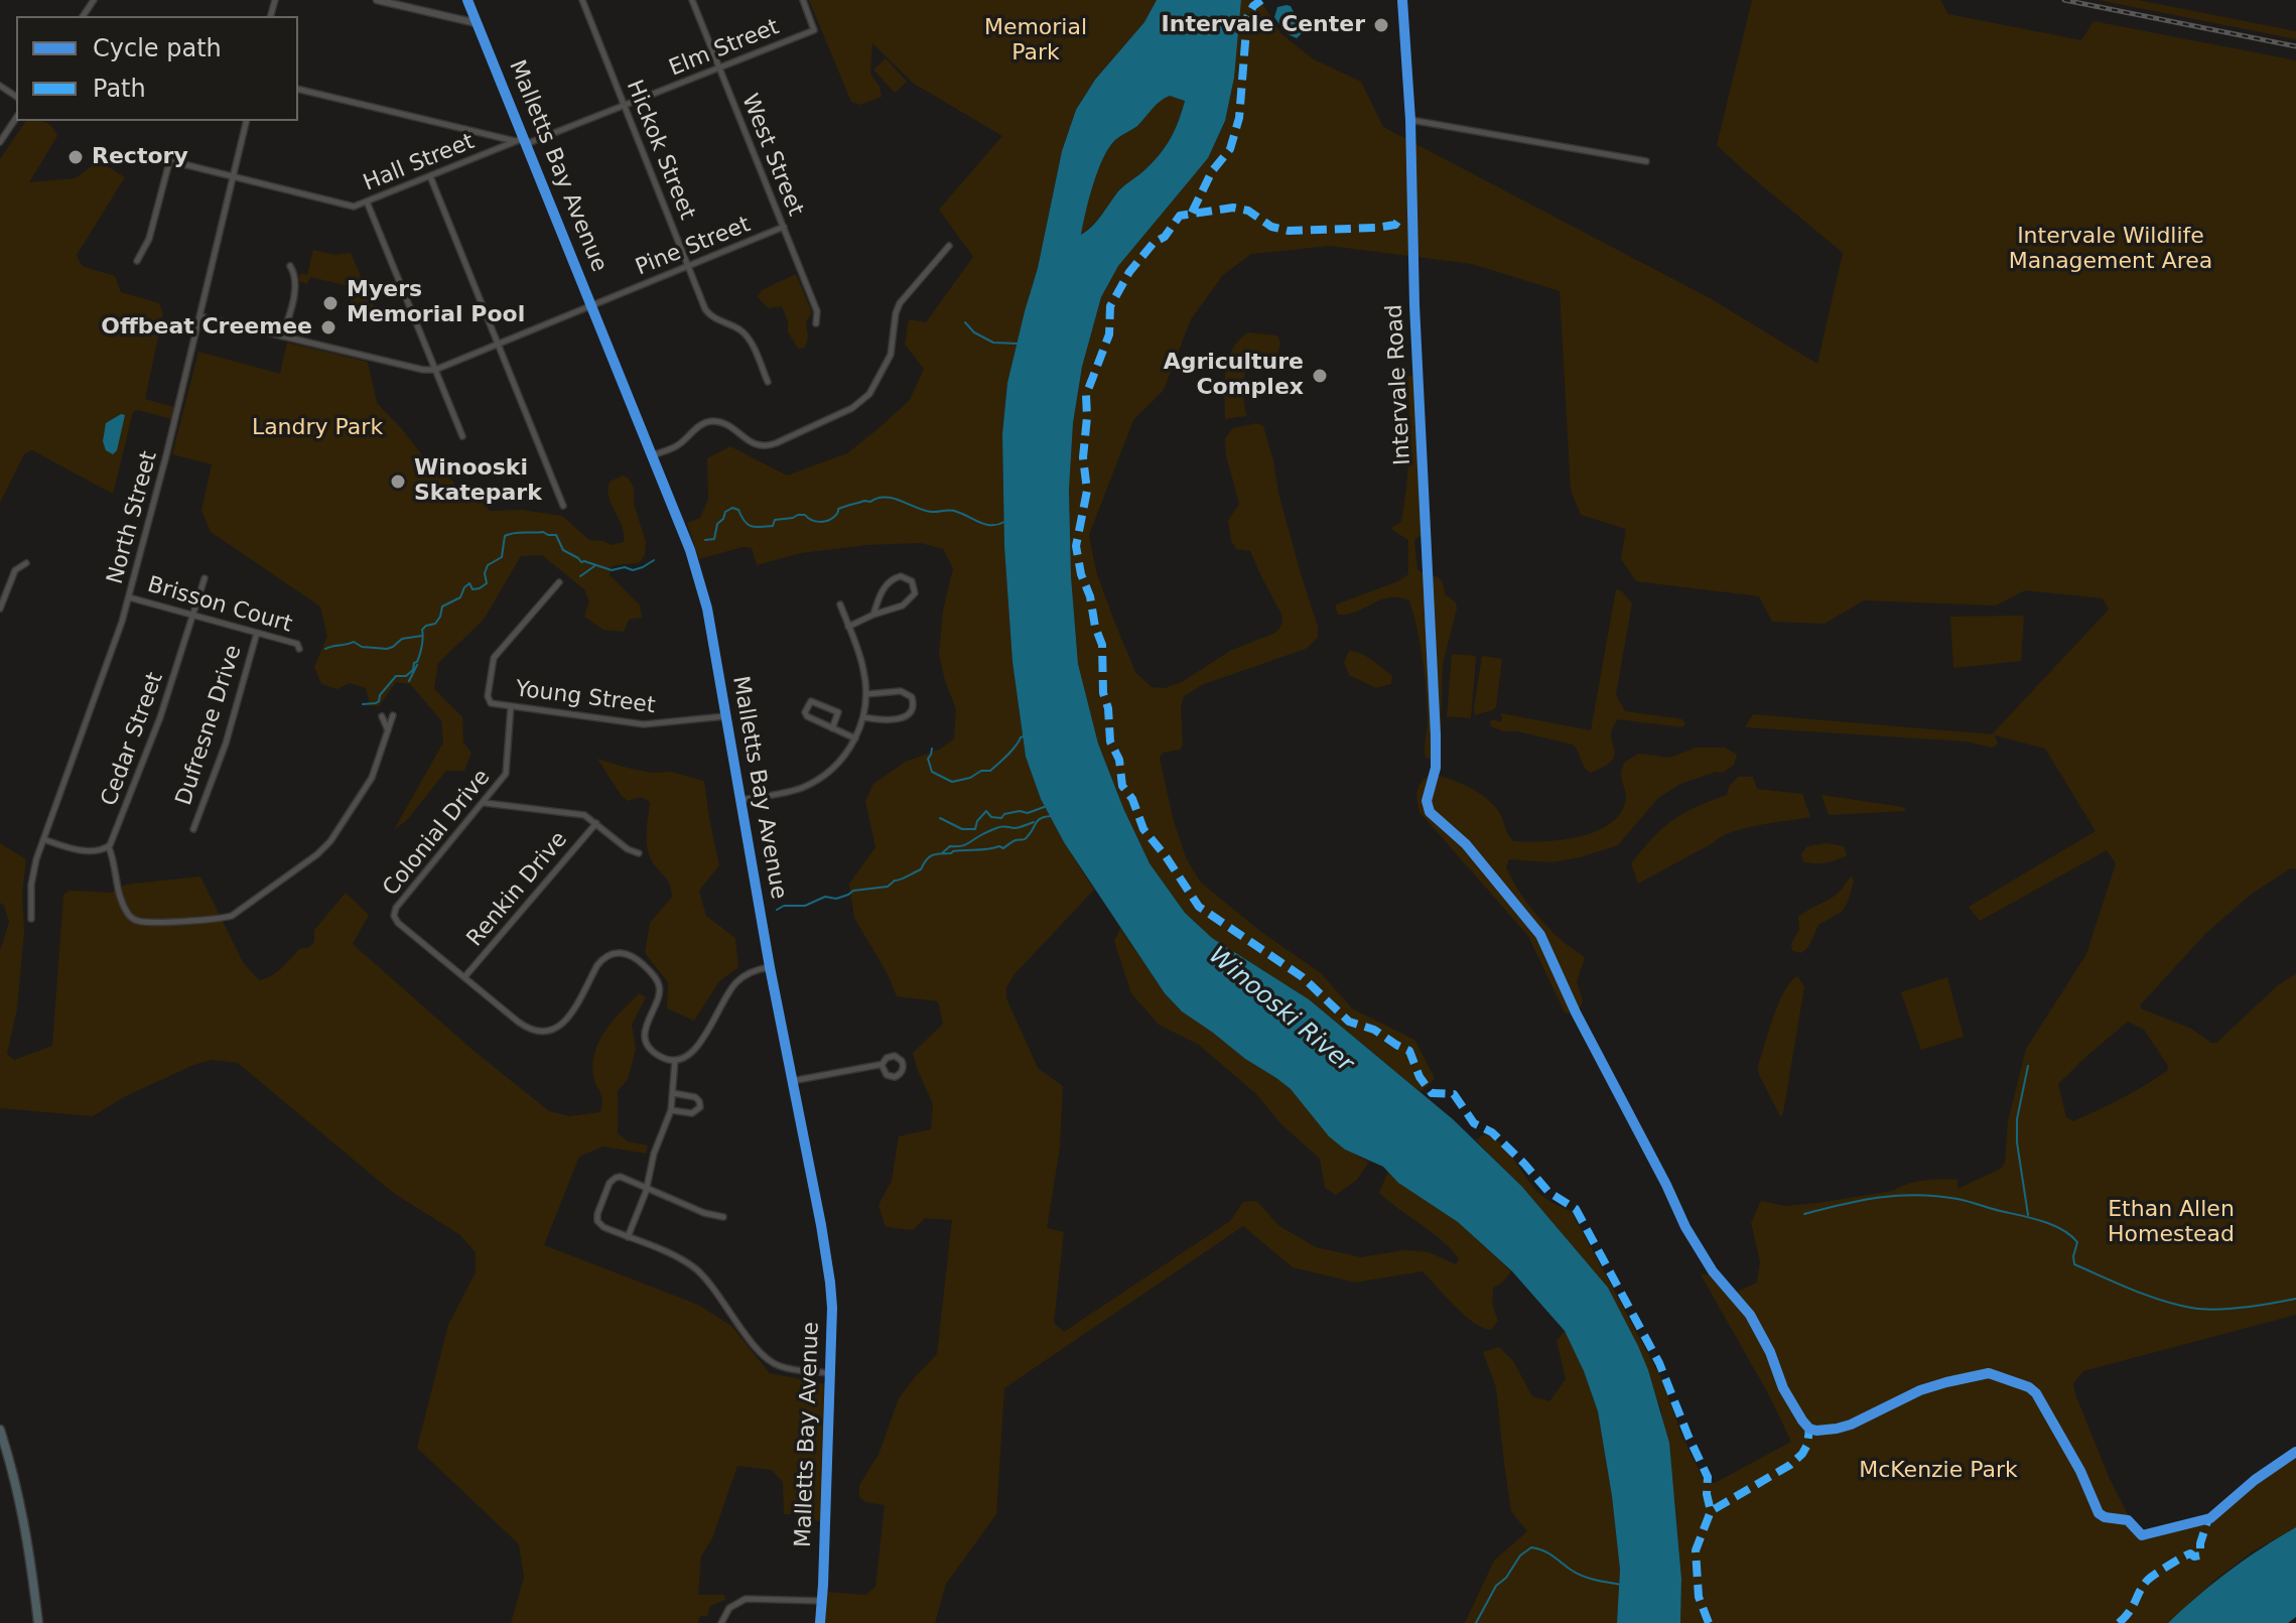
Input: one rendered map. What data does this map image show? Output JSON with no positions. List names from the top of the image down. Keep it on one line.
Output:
{"streets":{"street":["Elm Street","Hickok Street","West Street","Hall Street","Malletts Bay Avenue","Pine Street","Intervale Road","North Street","Brisson Court","Young Street","Dufresne Drive","Cedar Street","Colonial Drive","Renkin Drive"]},"crossings":[["Elm Street","Hickok Street"],["Elm Street","West Street"],["Elm Street","Hall Street"],["Elm Street","Malletts Bay Avenue"],["Hickok Street","Pine Street"],["West Street","Pine Street"],["Hall Street","Malletts Bay Avenue"],["Hall Street","North Street"],["Malletts Bay Avenue","Pine Street"],["Malletts Bay Avenue","Young Street"],["North Street","Brisson Court"],["Brisson Court","Dufresne Drive"],["Brisson Court","Cedar Street"],["Young Street","Colonial Drive"],["Colonial Drive","Renkin Drive"]],"water":["Winooski River"],"parks":["Memorial Park","Intervale Wildlife Management Area","Landry Park","Ethan Allen Homestead","McKenzie Park"],"places":["Intervale Center","Rectory","Myers Memorial Pool","Offbeat Creemee","Agriculture Complex","Winooski Skatepark"],"legend":["Cycle path","Path"]}
